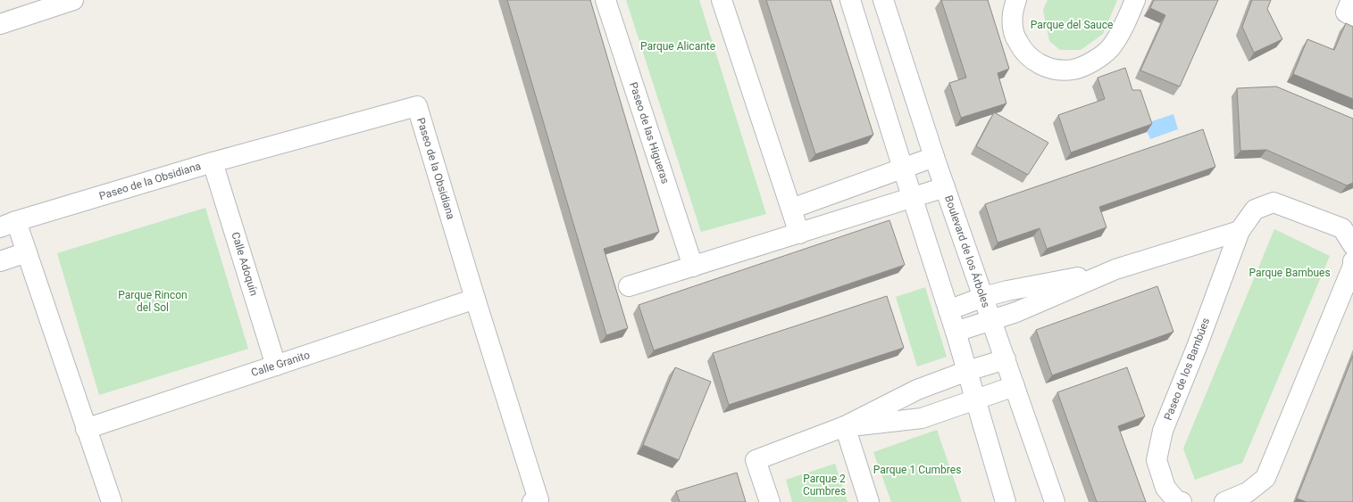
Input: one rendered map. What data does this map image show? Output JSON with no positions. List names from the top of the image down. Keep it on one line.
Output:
{"streets":{"street":["Paseo de las Higueras","Paseo de la Obsidiana","Boulevard de los Árboles","Calle Adoquín","Calle Granito","Paseo de los Bambúes"]},"crossings":[["Paseo de la Obsidiana","Calle Adoquín"],["Paseo de la Obsidiana","Calle Granito"],["Calle Adoquín","Calle Granito"]],"parks":["Parque del Sauce","Parque Alicante","Parque Bambues","Parque Rincon del Sol","Parque 1 Cumbres","Parque 2 Cumbres"]}
